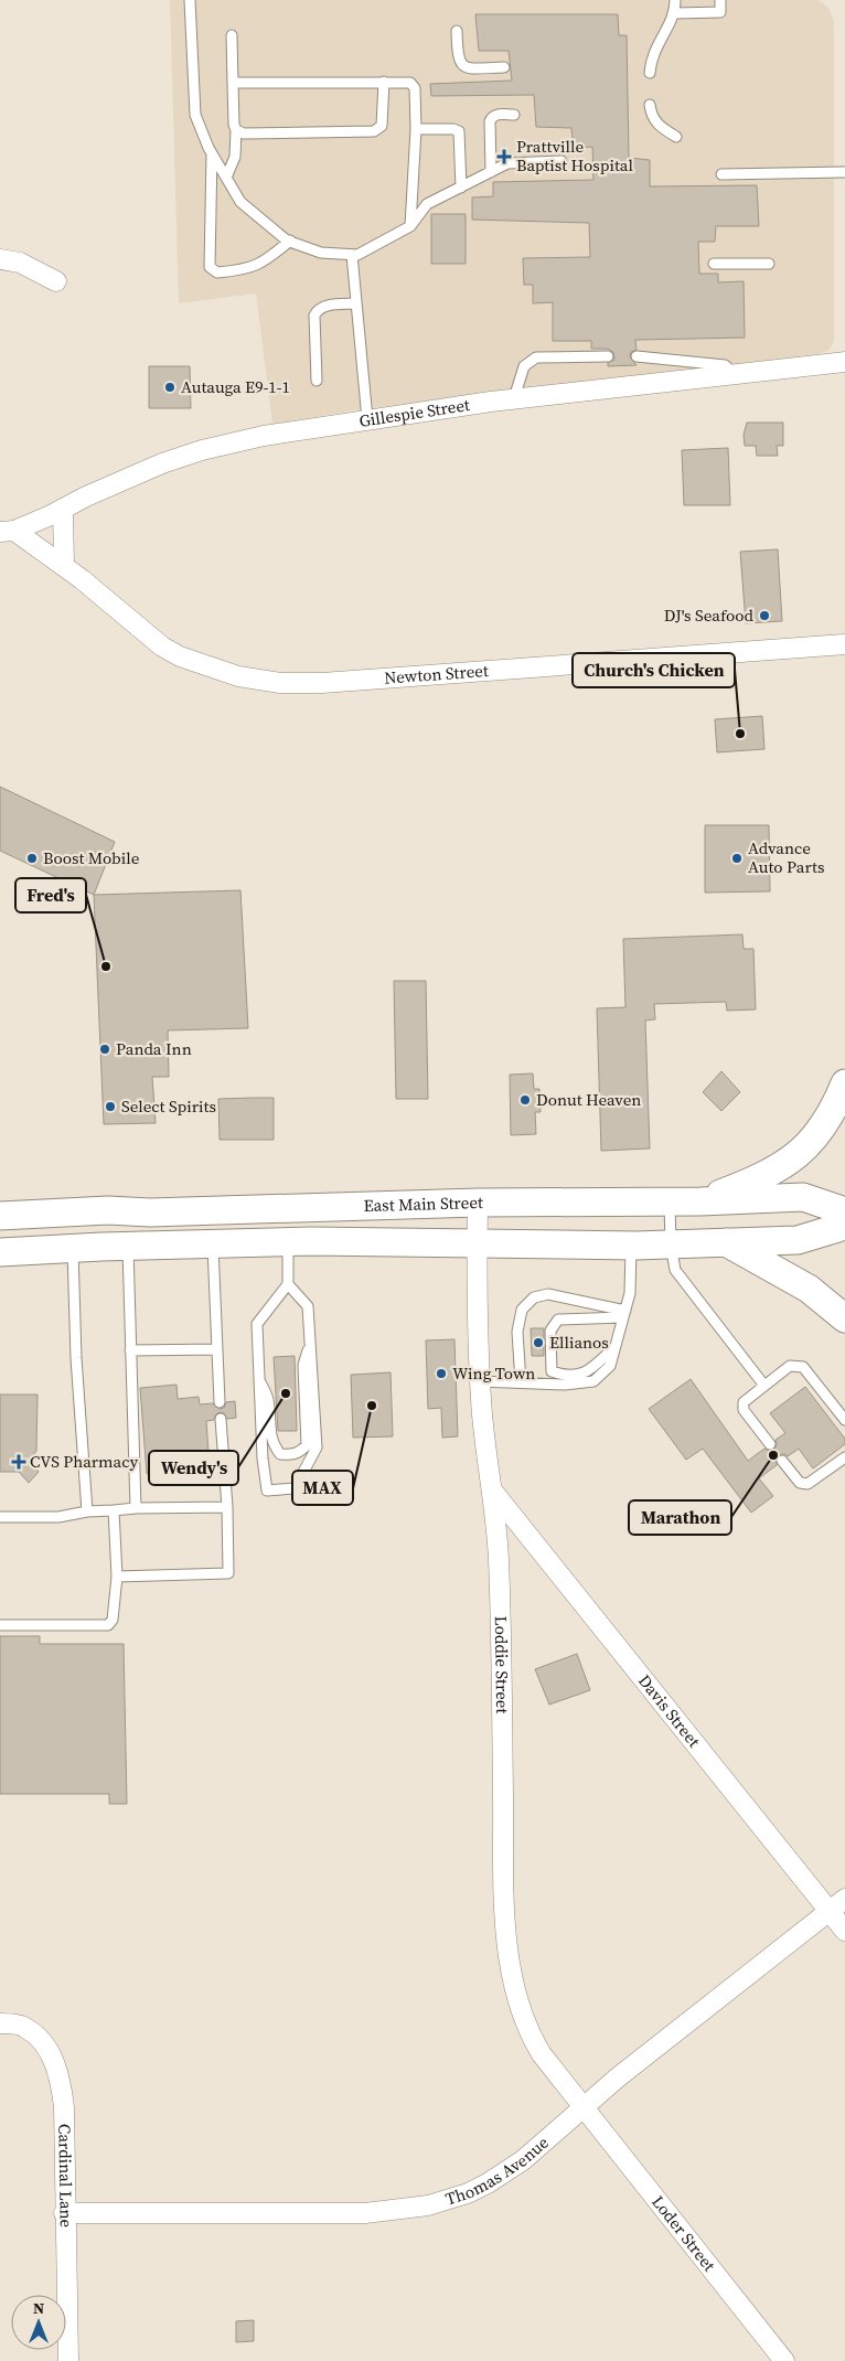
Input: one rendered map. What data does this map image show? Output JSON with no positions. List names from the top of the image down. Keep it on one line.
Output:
{"streets":{"main road":["East Main Street"],"street":["Gillespie Street","Newton Street","Loddie Street","Davis Street","Thomas Avenue","Cardinal Lane","Loder Street"]},"crossings":[["Gillespie Street","Newton Street"],["East Main Street","Loddie Street"],["Loddie Street","Davis Street"],["Loddie Street","Thomas Avenue"],["Loddie Street","Loder Street"],["Davis Street","Thomas Avenue"],["Thomas Avenue","Cardinal Lane"],["Thomas Avenue","Loder Street"]],"places":{"health":["Prattville Baptist Hospital","CVS Pharmacy"],"other":["Autauga E9-1-1","DJ's Seafood","Church's Chicken","Boost Mobile","Advance Auto Parts","Fred's","Panda Inn","Donut Heaven","Select Spirits","Ellianos","Wing Town","Wendy's","MAX","Marathon"]},"north":"top"}
